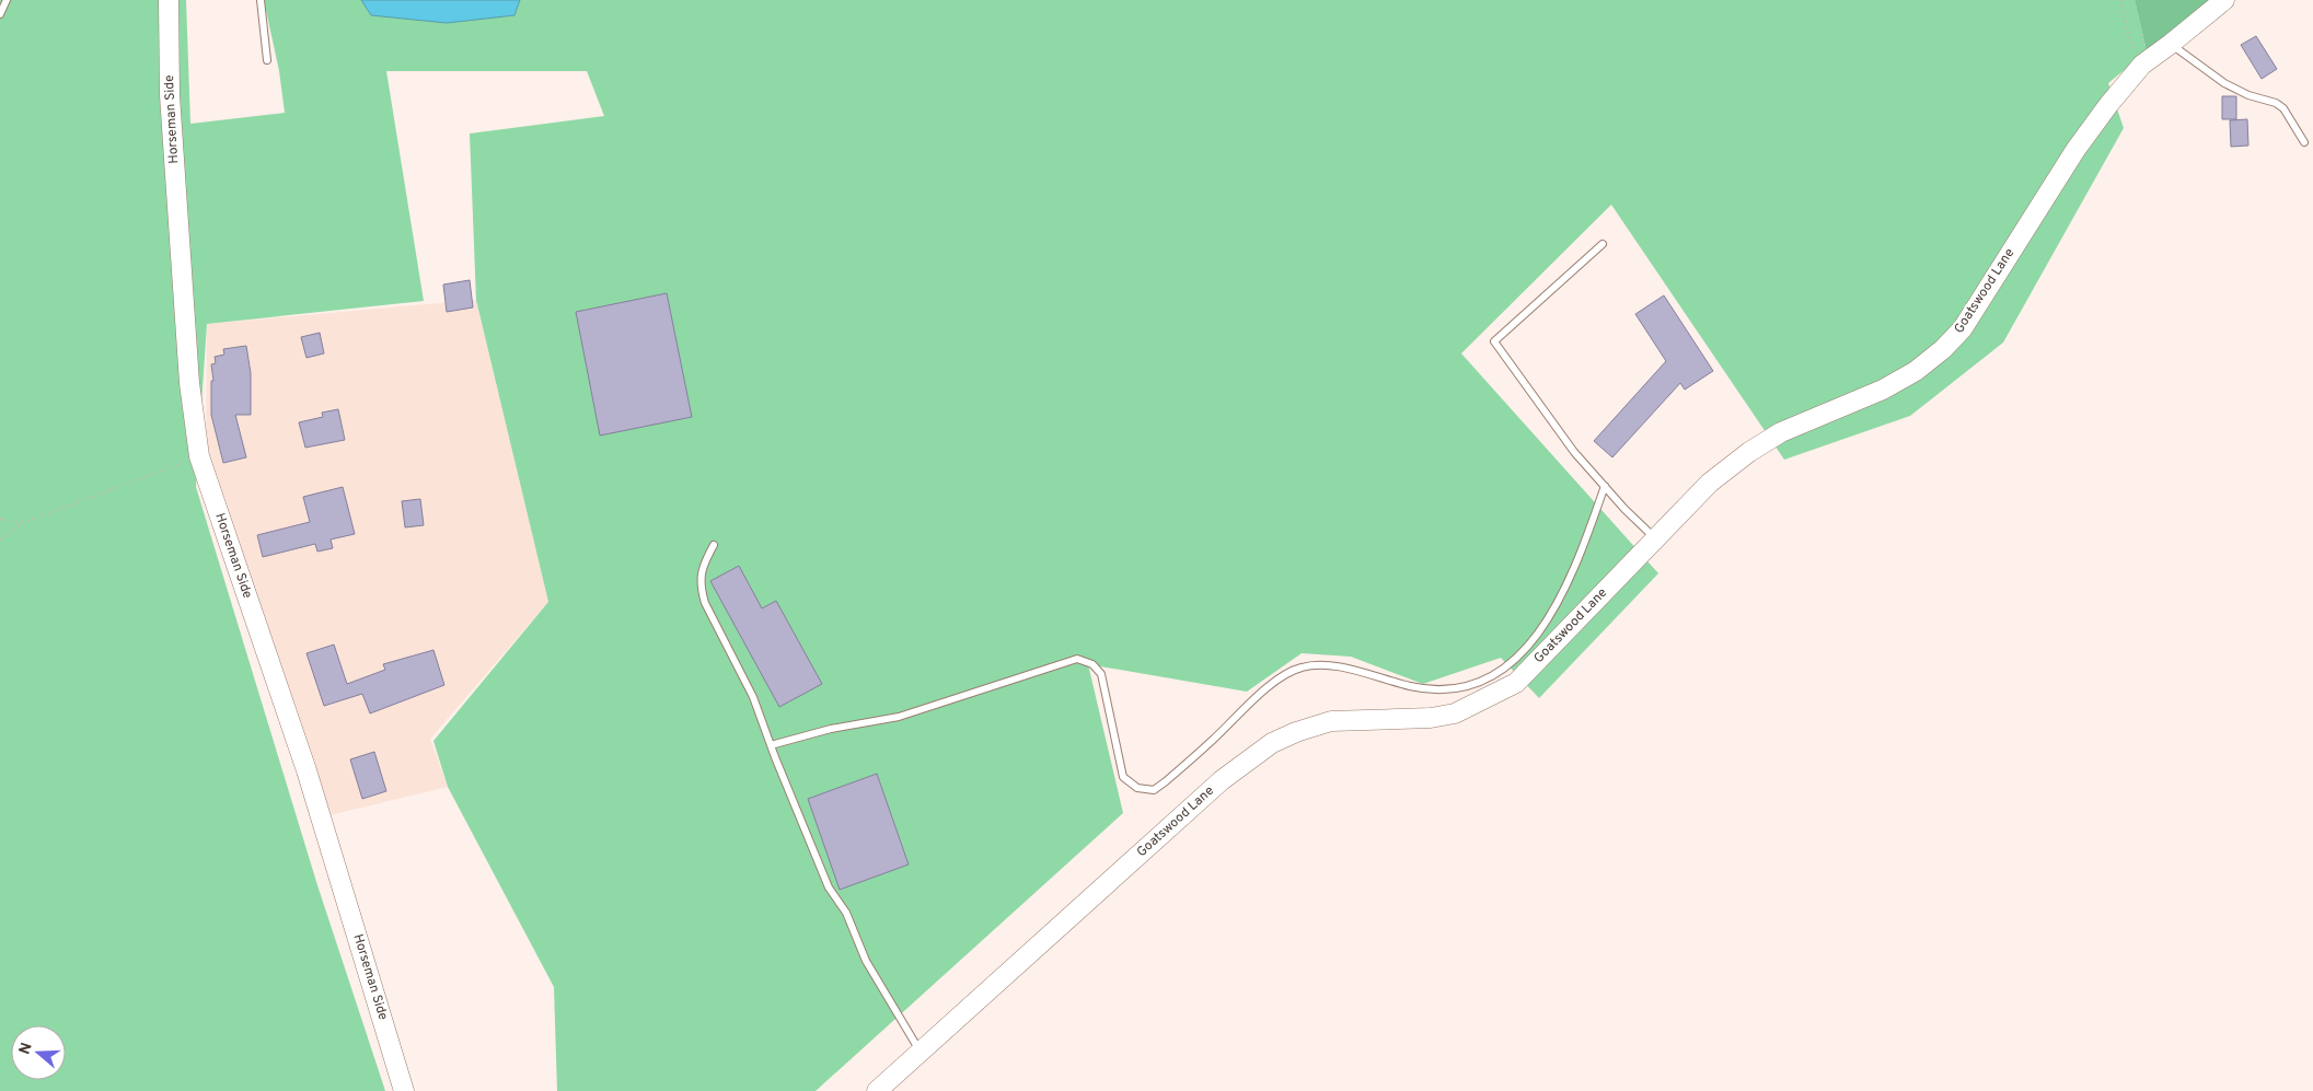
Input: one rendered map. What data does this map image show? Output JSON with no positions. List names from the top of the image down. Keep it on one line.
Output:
{"streets":{"street":["Horseman Side","Goatswood Lane"]},"north":"left"}
